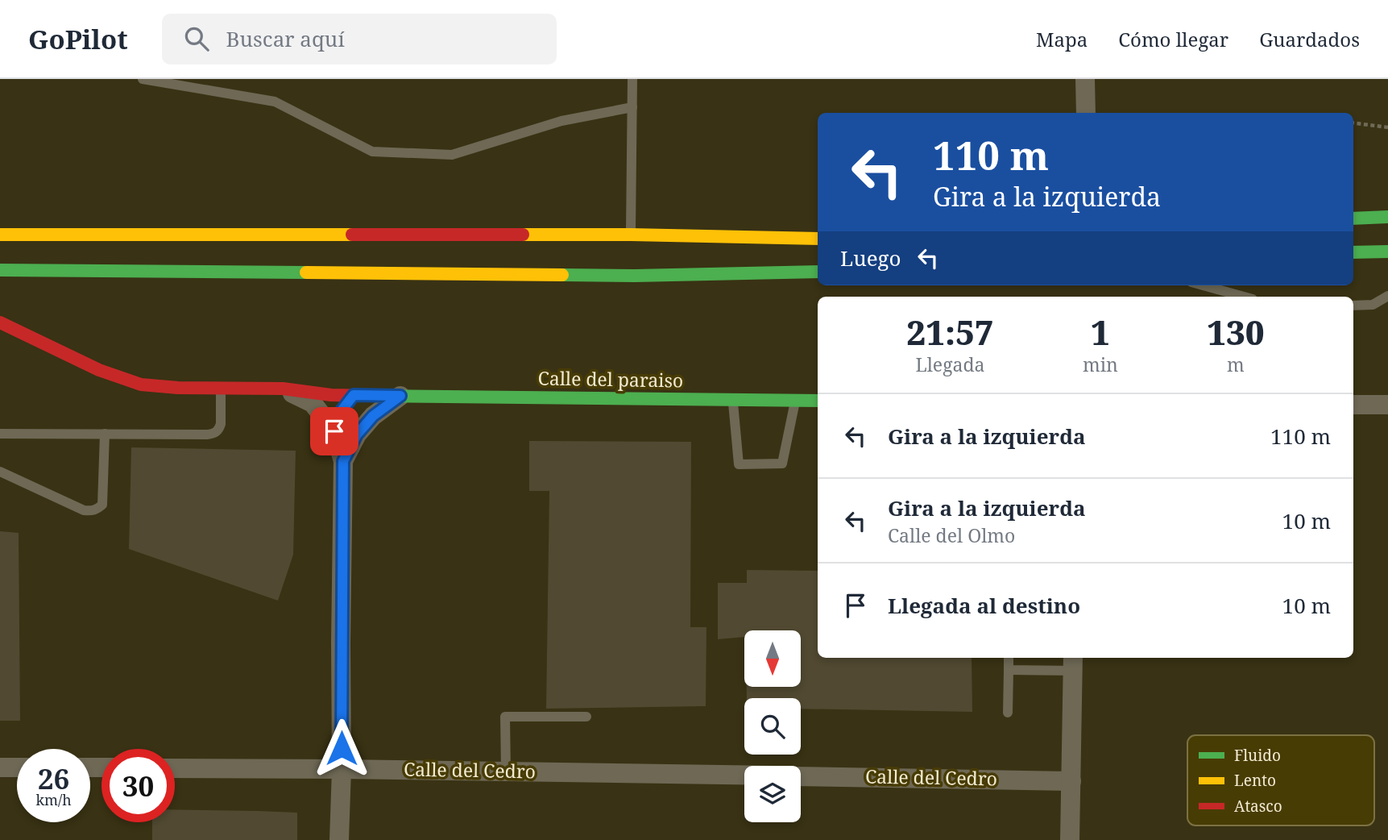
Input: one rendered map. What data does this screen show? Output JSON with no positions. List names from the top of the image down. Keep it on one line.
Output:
{"streets":{"main road":["Calle del paraiso"],"street":["Calle del Cedro"]},"legend":["Fluido","Lento","Atasco"],"north":"bottom","page":{"header":"GoPilot","search":"Buscar aquí","nav":["Mapa","Cómo llegar","Guardados"],"turn":["110 m","Gira a la izquierda"],"then":"Luego","eta":["21:57","Llegada","1","min","130","m"],"list":[{"name":"Gira a la izquierda","value":"110 m"},{"name":"Gira a la izquierda","note":"Calle del Olmo","value":"10 m"},{"name":"Llegada al destino","value":"10 m"}],"speed":"26 km/h","limit":"30"}}
